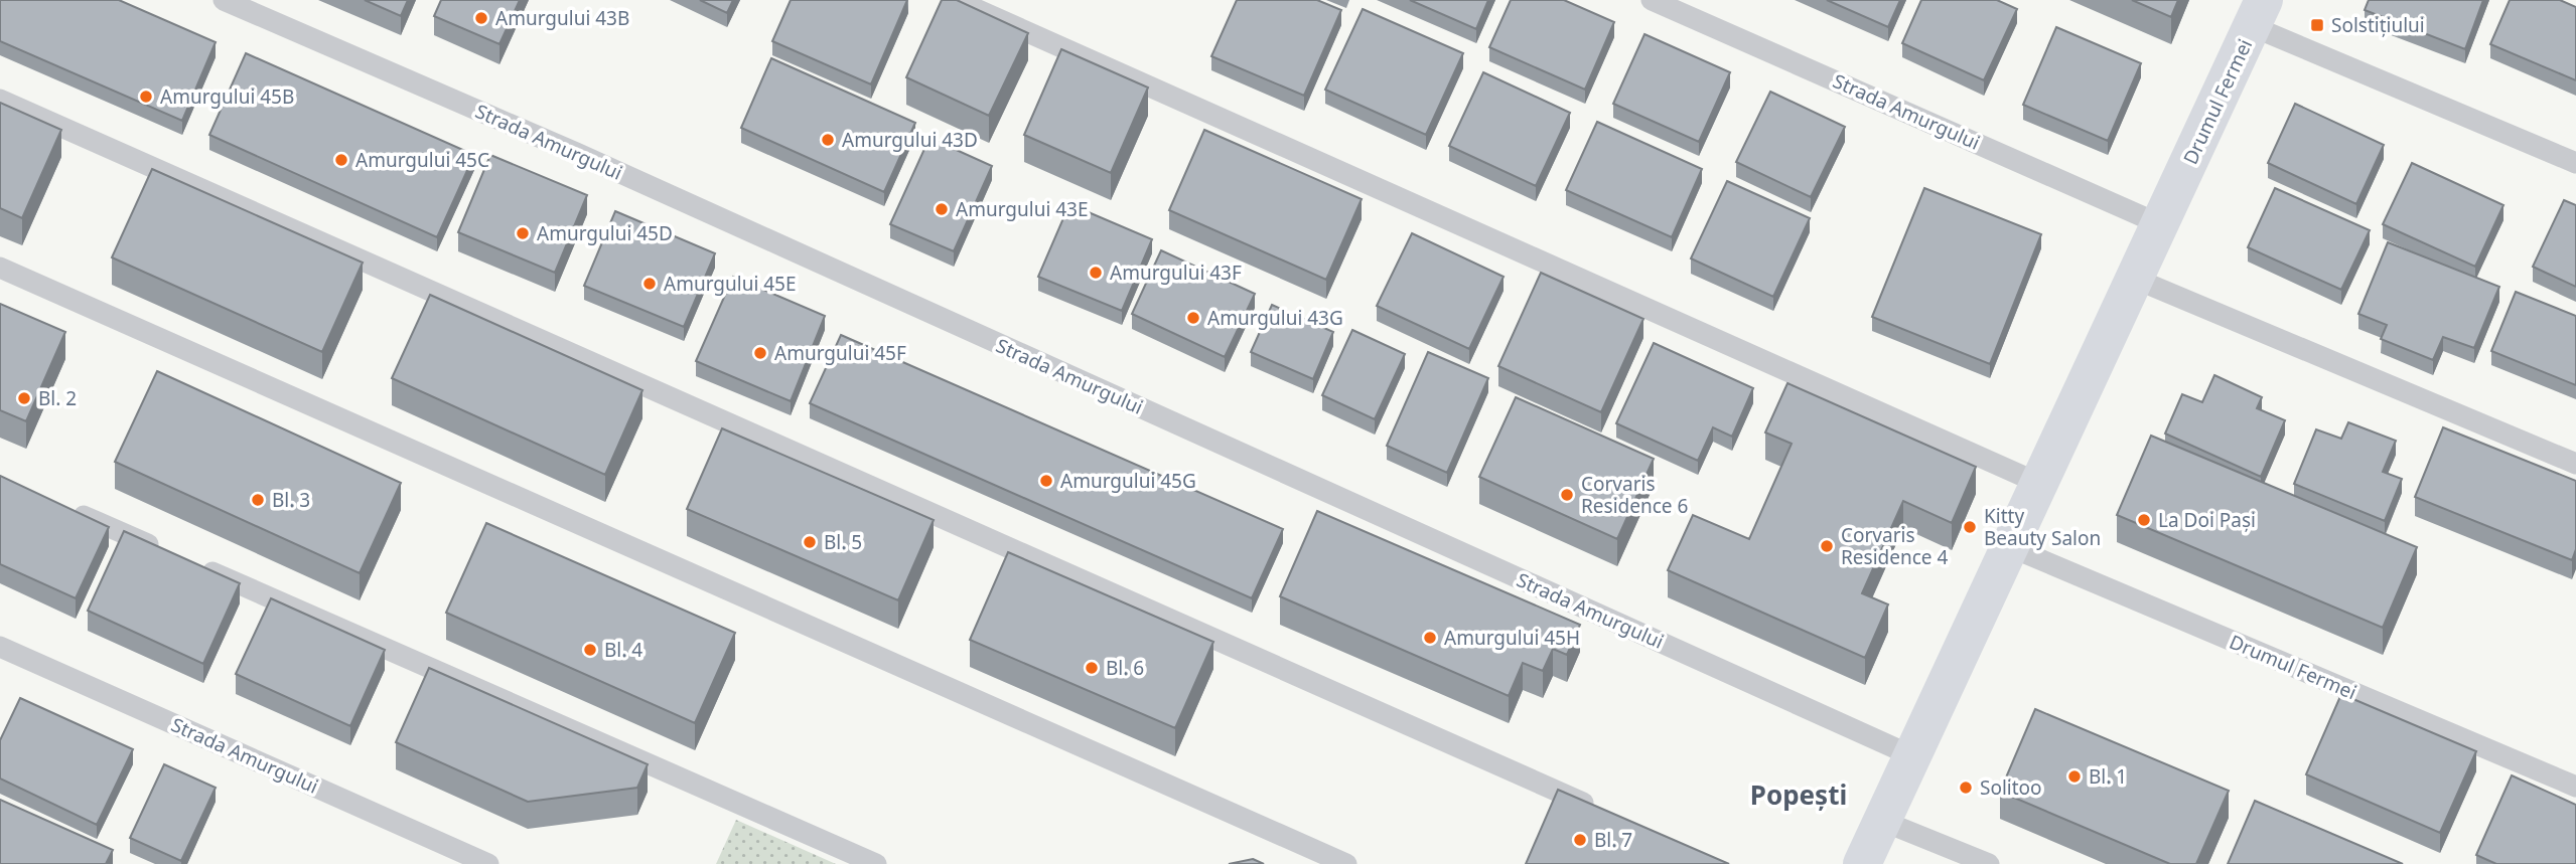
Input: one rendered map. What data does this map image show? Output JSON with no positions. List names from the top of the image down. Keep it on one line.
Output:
{"streets":{"street":["Drumul Fermei"],"lane":["Strada Amurgului"]},"crossings":[["Drumul Fermei","Strada Amurgului"]],"districts":["Popești"],"places":{"other":["Amurgului 43B","Amurgului 45B","Amurgului 43D","Amurgului 45C","Amurgului 43E","Amurgului 45D","Amurgului 43F","Amurgului 45E","Amurgului 43G","Amurgului 45F","Bl. 2","Amurgului 45G","Corvaris Residence 6","Bl. 3","La Doi Pași","Kitty Beauty Salon","Bl. 5","Corvaris Residence 4","Amurgului 45H","Bl. 4","Bl. 6","Bl. 1","Solitoo","Bl. 7"],"transit":["Solstițiului"]}}
